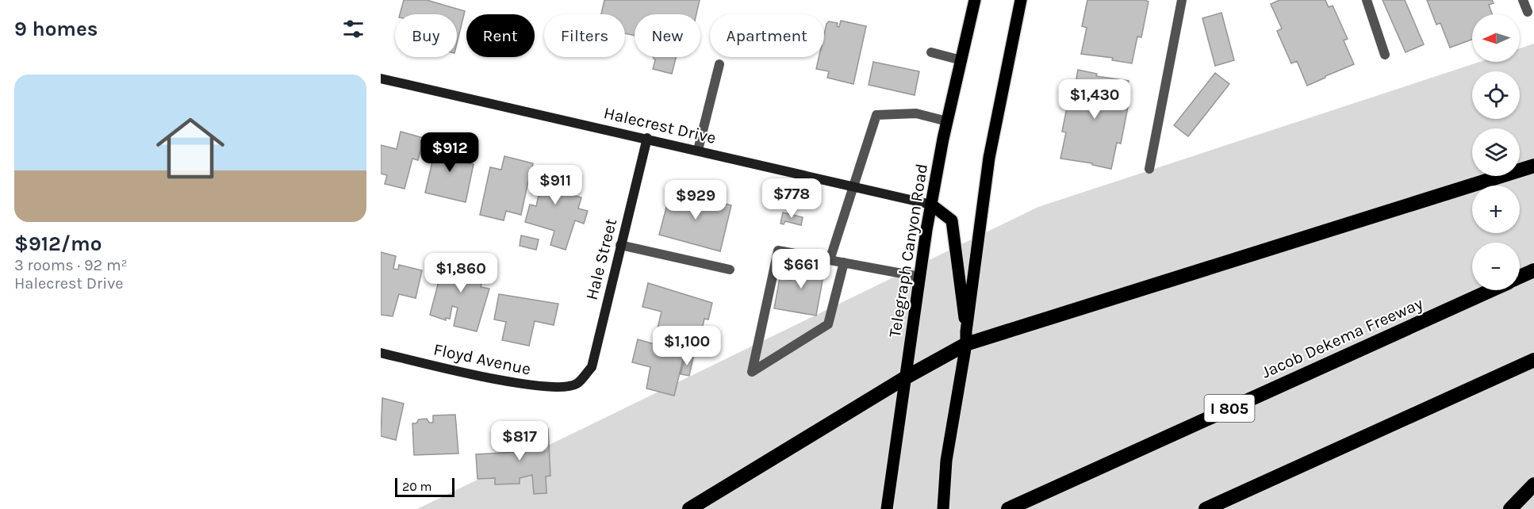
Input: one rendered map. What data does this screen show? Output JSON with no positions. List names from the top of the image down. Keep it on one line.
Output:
{"streets":{"highway":["Jacob Dekema Freeway","I 805"],"main road":["Telegraph Canyon Road"],"street":["Halecrest Drive","Hale Street","Floyd Avenue"]},"crossings":[["Halecrest Drive","Telegraph Canyon Road"],["Halecrest Drive","Hale Street"],["Hale Street","Floyd Avenue"]],"scale_bar":"20 m","north":"left","page":{"heading":"9 homes","map_buttons":["+","−"],"chip":["Buy","Rent","Filters","New","Apartment"],"list":[{"name":"$912/mo","note":"3 rooms · 92 m² · Halecrest Drive"}],"price":["$1,430","$912","$911","$778","$929","$661","$1,860","$1,100","$817"],"scale":"20 m"}}
